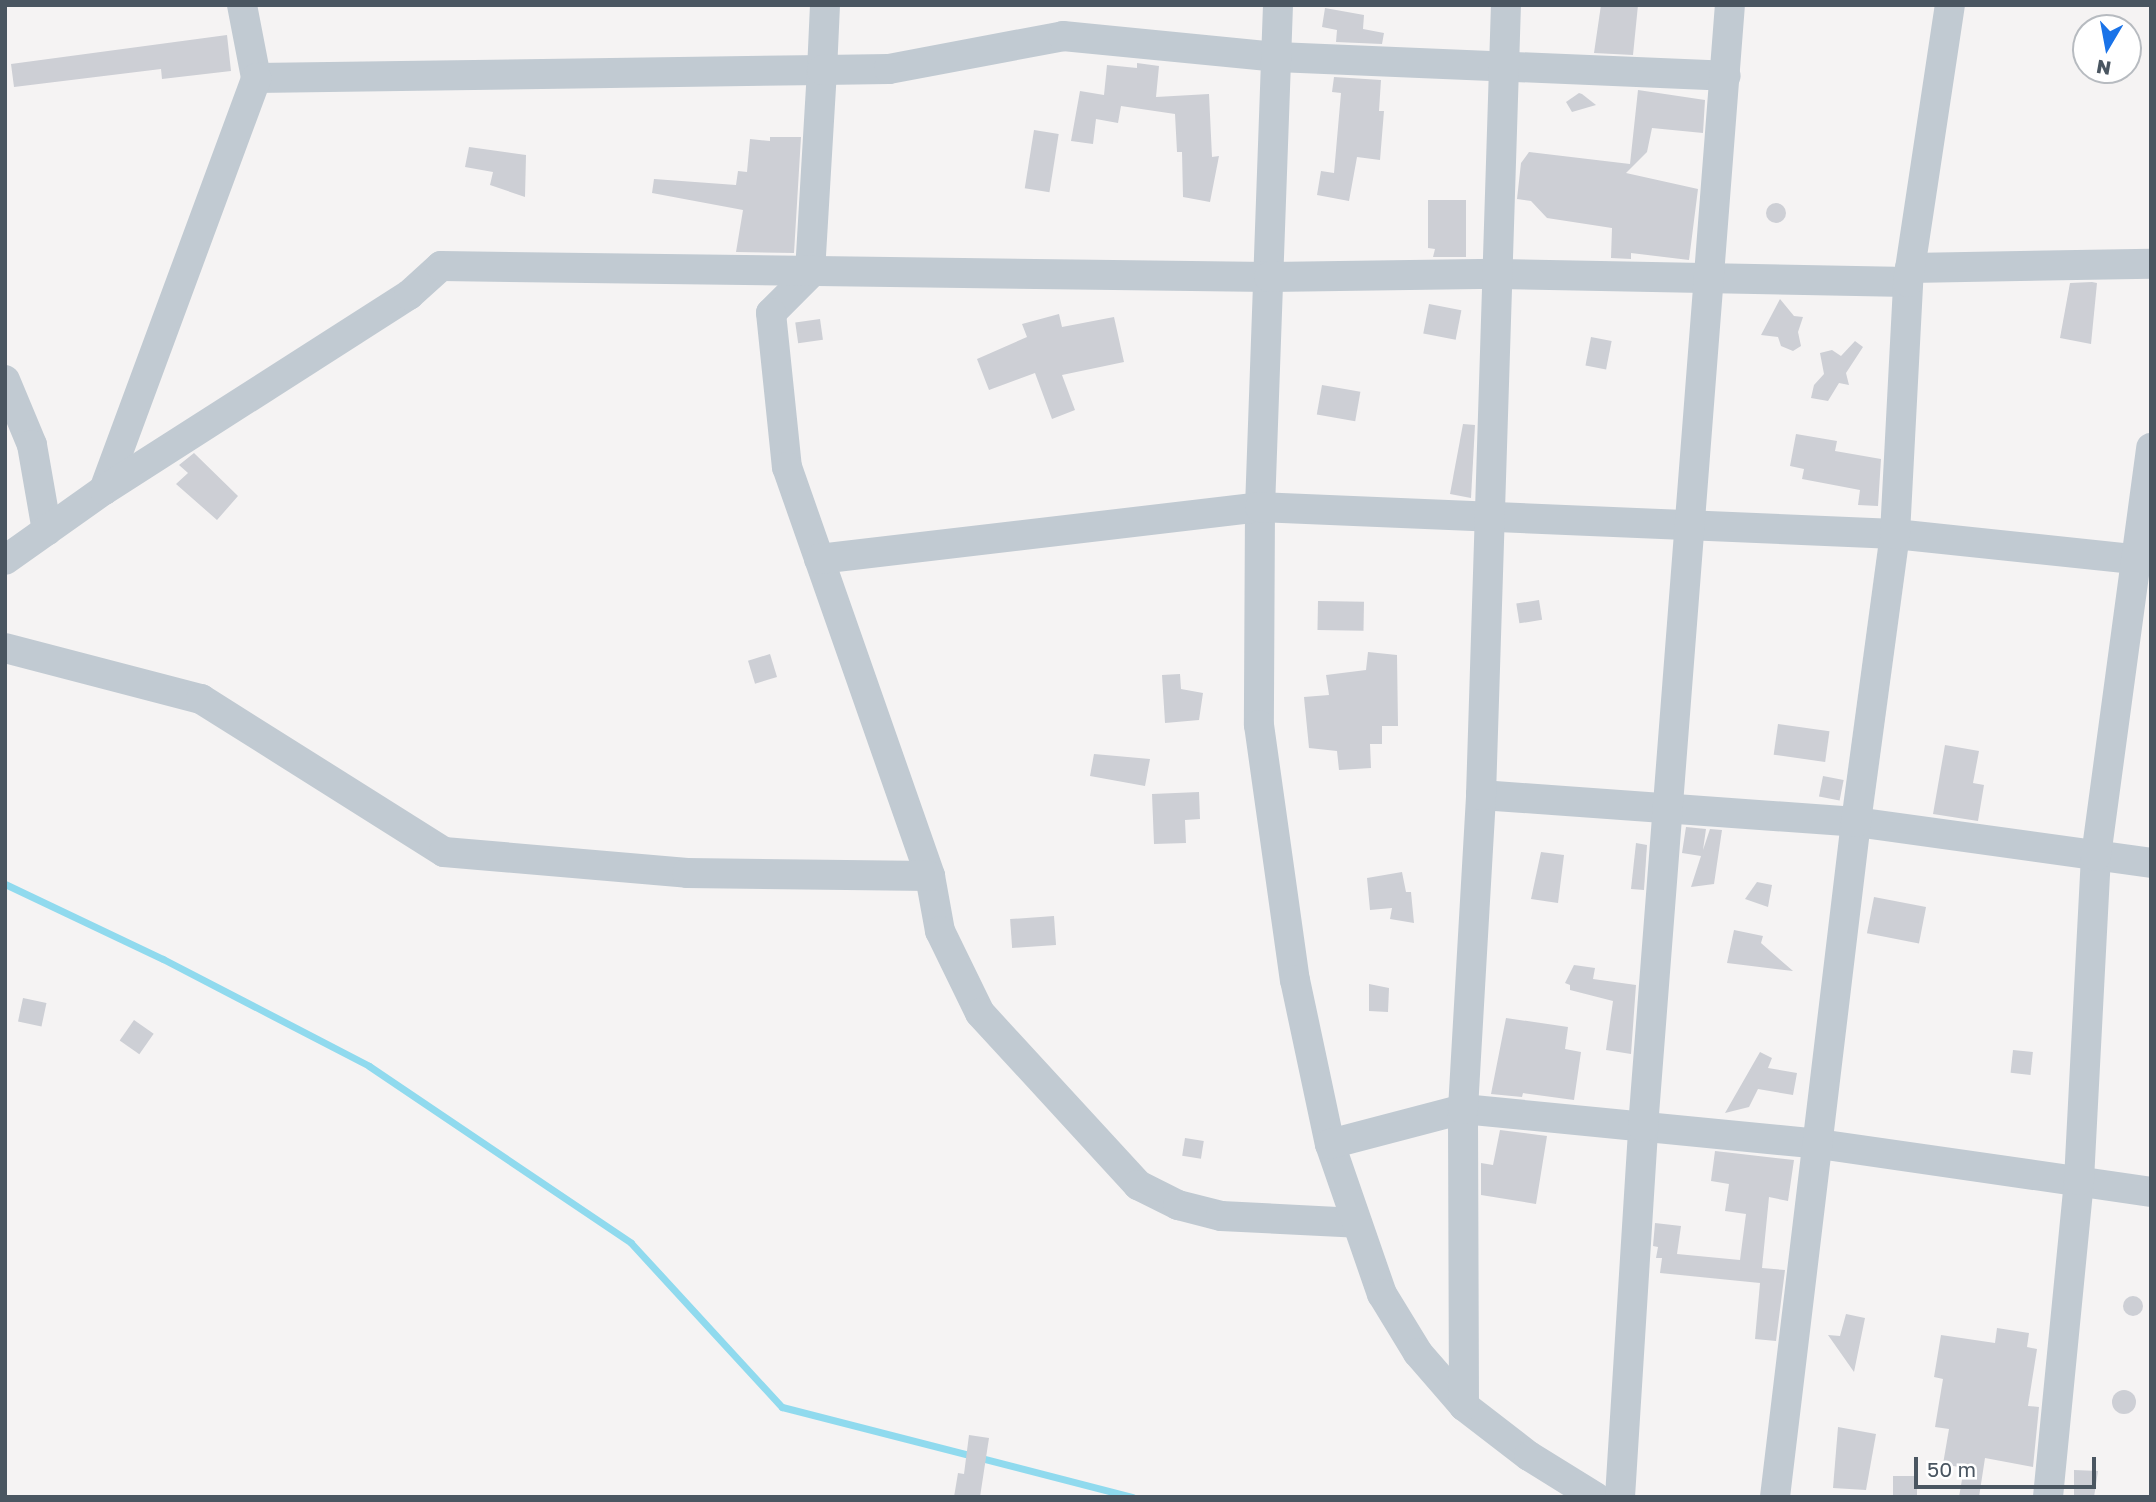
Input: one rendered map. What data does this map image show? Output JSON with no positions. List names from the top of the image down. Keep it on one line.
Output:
{"scale_bar":"50 m","north":"bottom"}
